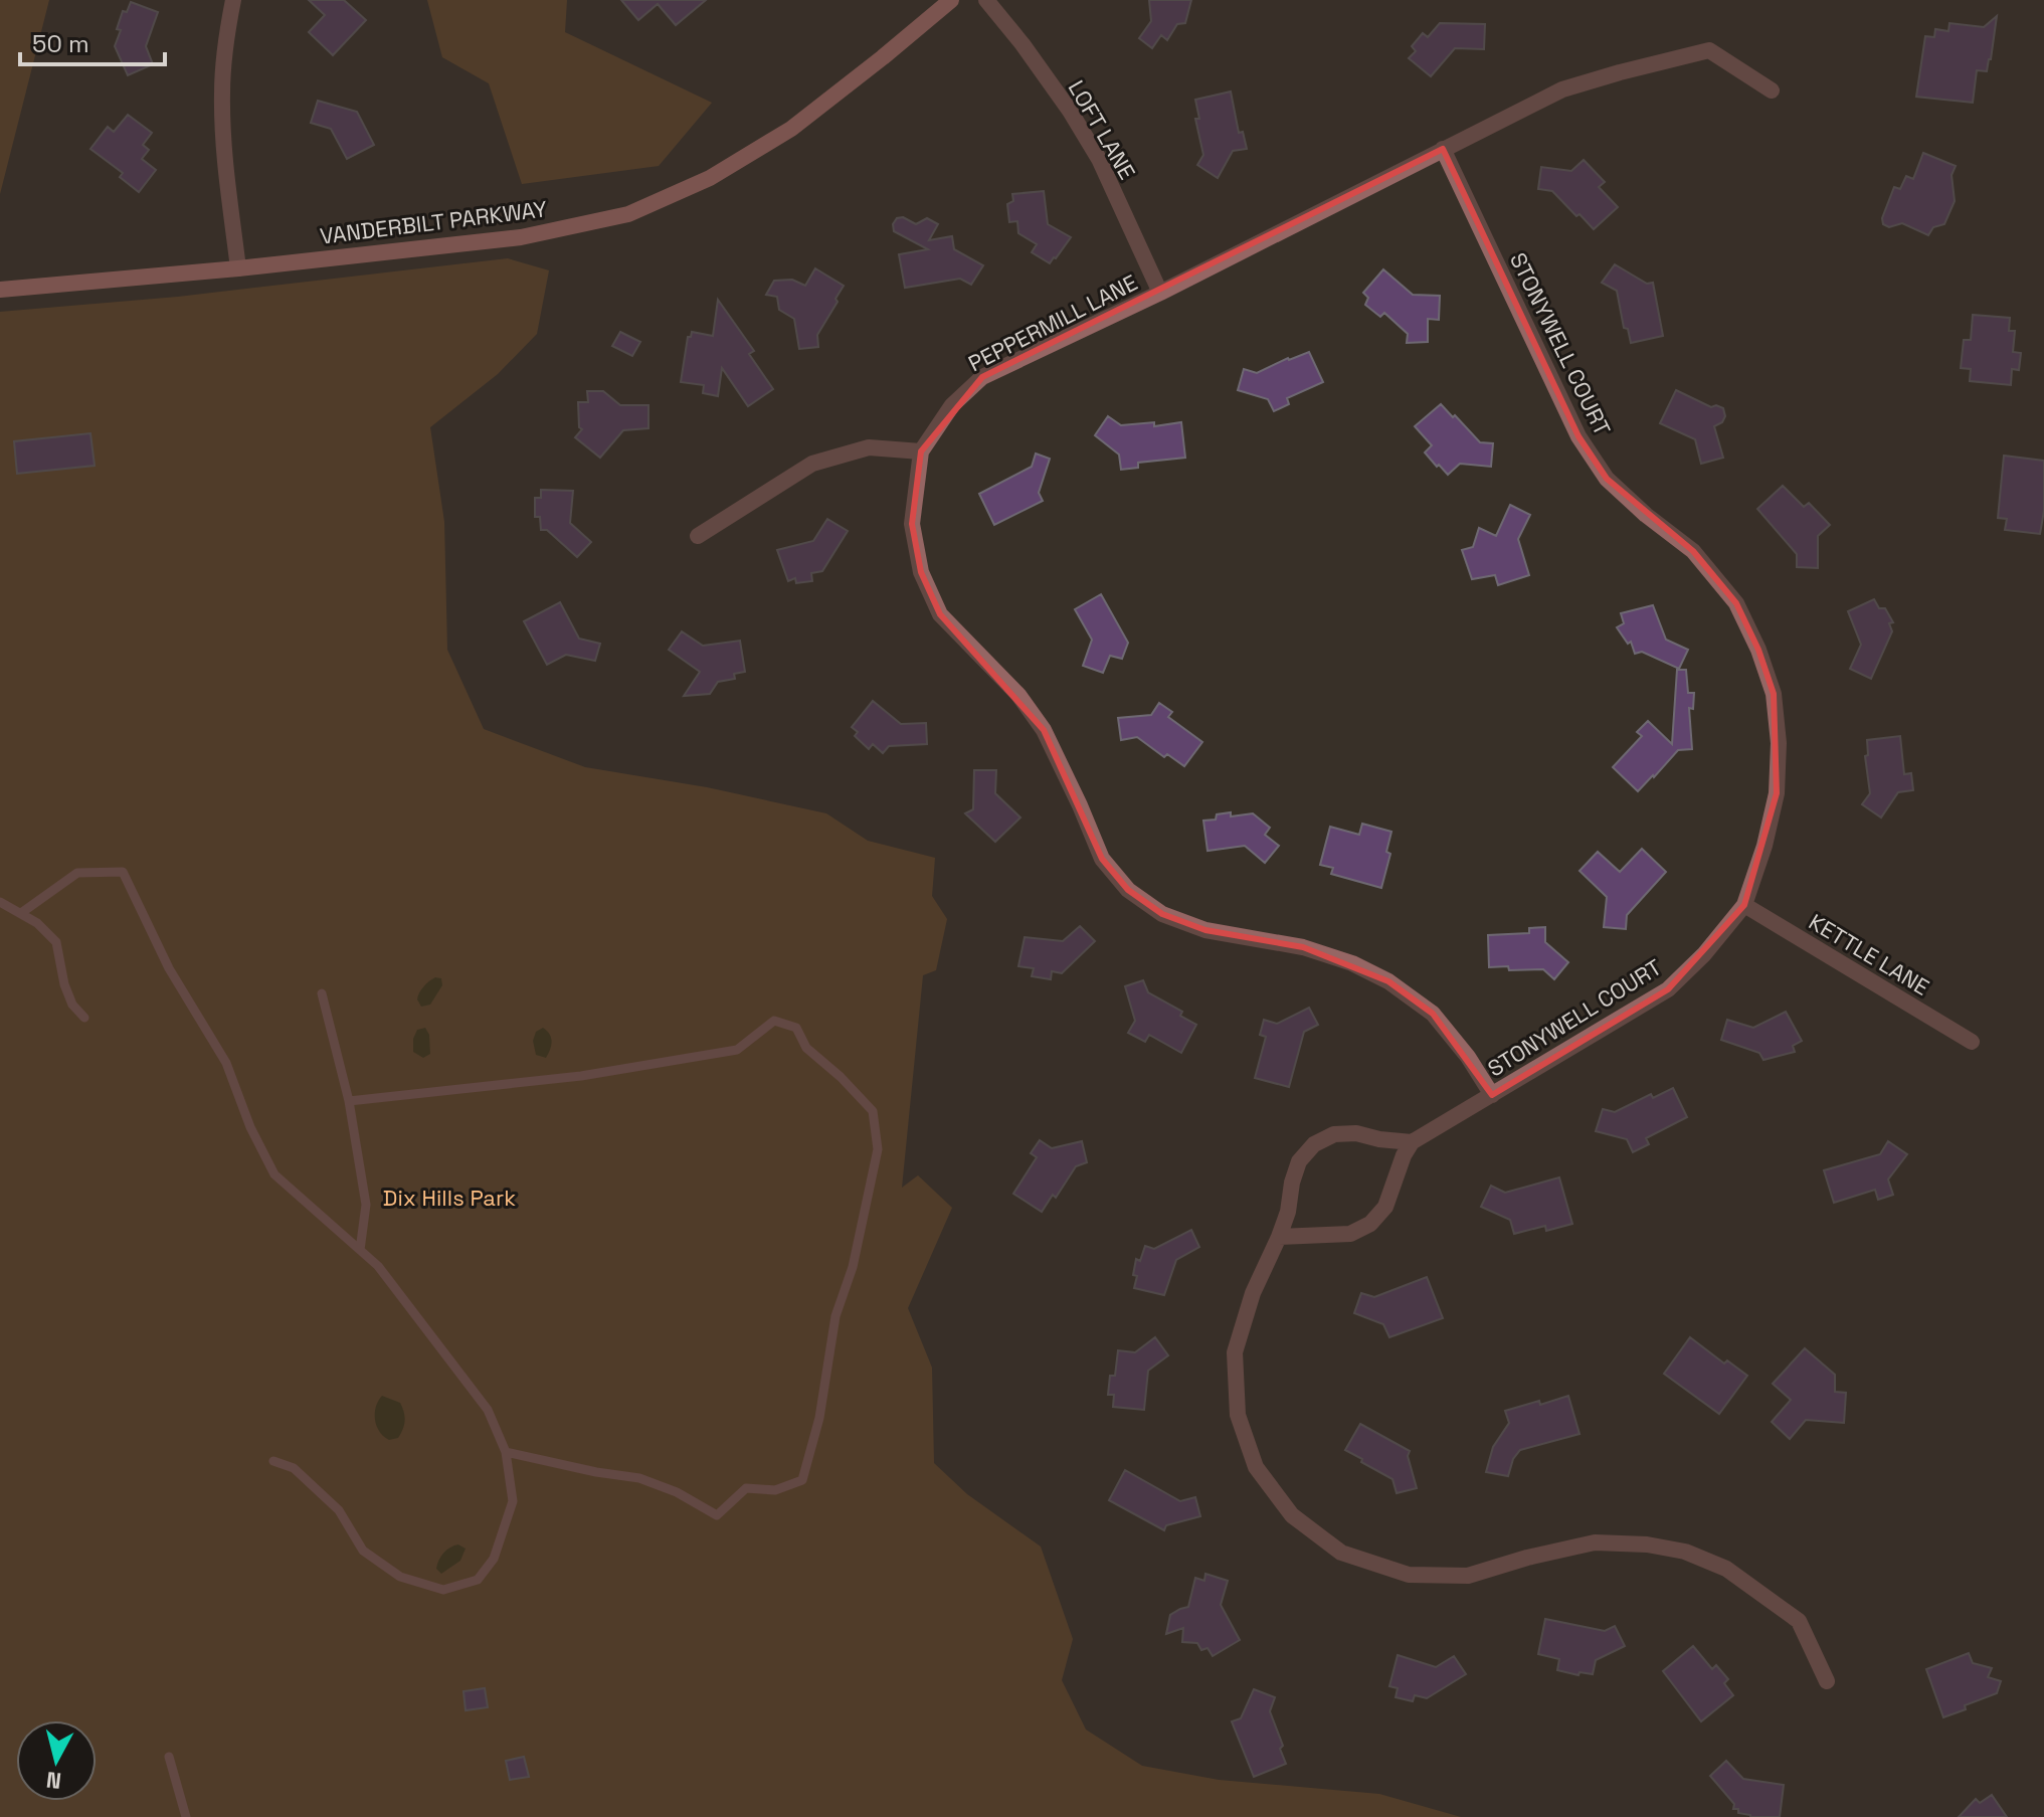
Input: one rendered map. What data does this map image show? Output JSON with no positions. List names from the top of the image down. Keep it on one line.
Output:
{"streets":{"main road":["VANDERBILT PARKWAY"],"street":["LOFT LANE","PEPPERMILL LANE","STONYWELL COURT","KETTLE LANE"]},"crossings":[["LOFT LANE","PEPPERMILL LANE"],["PEPPERMILL LANE","STONYWELL COURT"],["STONYWELL COURT","KETTLE LANE"]],"parks":["Dix Hills Park"],"scale_bar":"50 m","north":"bottom"}
